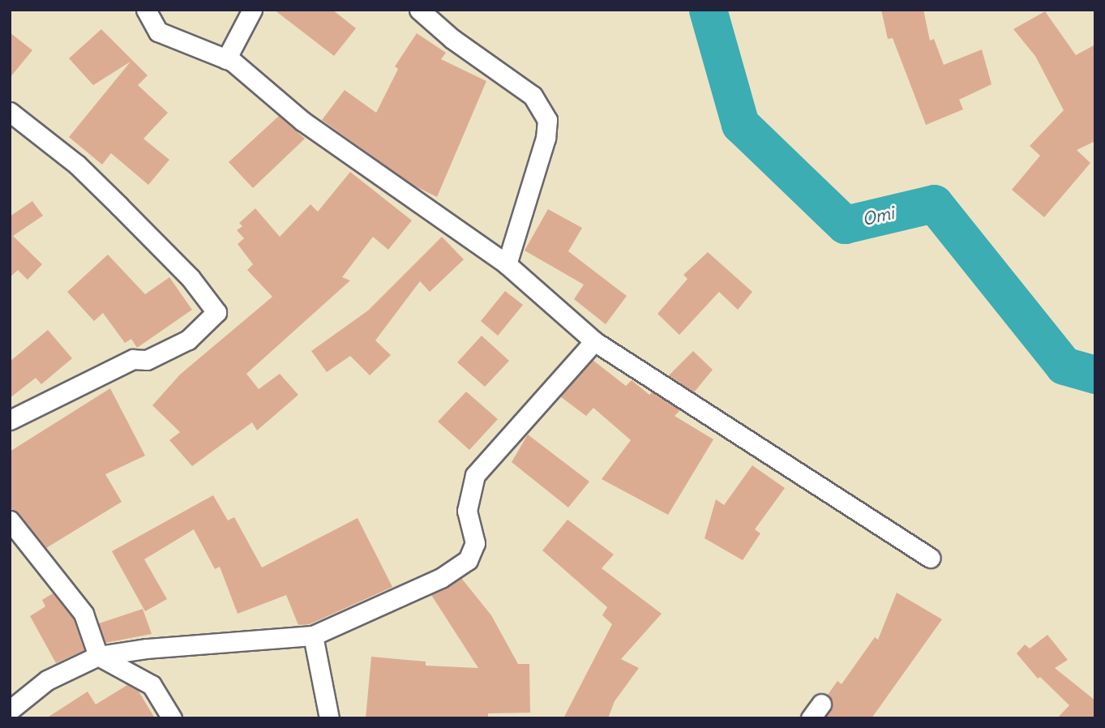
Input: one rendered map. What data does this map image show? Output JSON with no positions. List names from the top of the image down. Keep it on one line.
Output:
{"water":["Omi"]}
